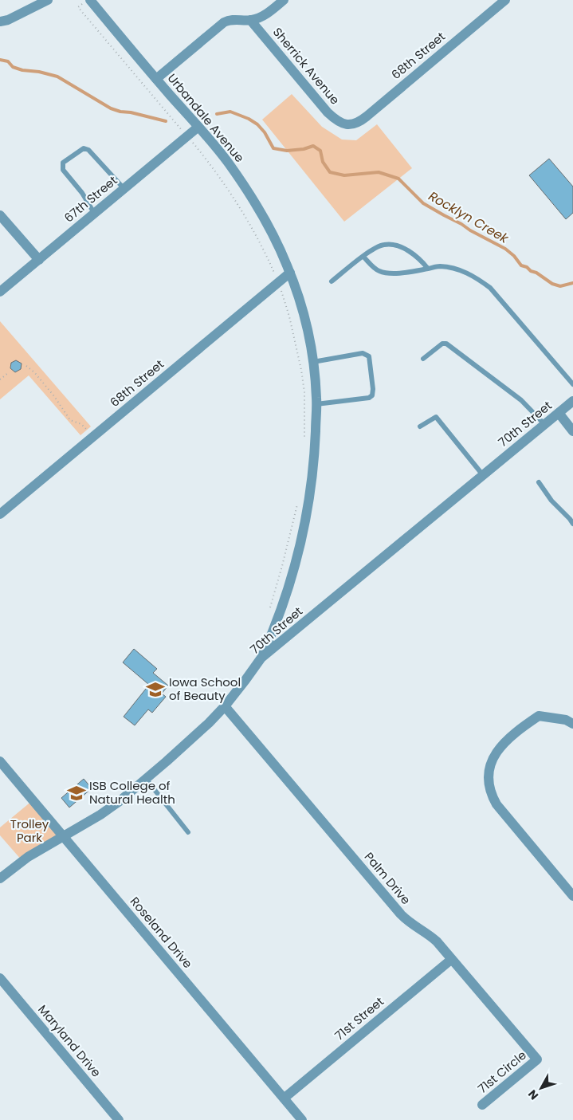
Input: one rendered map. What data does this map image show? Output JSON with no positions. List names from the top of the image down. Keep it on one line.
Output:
{"streets":{"street":["68th Street","Sherrick Avenue","Urbandale Avenue","67th Street","70th Street","Palm Drive","Roseland Drive","71st Street","Maryland Drive","71st Circle"]},"crossings":[["68th Street","Sherrick Avenue"],["68th Street","Urbandale Avenue"],["Urbandale Avenue","67th Street"],["Urbandale Avenue","70th Street"],["70th Street","Palm Drive"],["70th Street","Roseland Drive"],["Palm Drive","71st Street"],["Palm Drive","71st Circle"],["Roseland Drive","71st Street"]],"water":["Rocklyn Creek"],"parks":["Trolley Park"],"places":{"school or university":["Iowa School of Beauty","ISB College of Natural Health"]},"north":"bottom left"}
